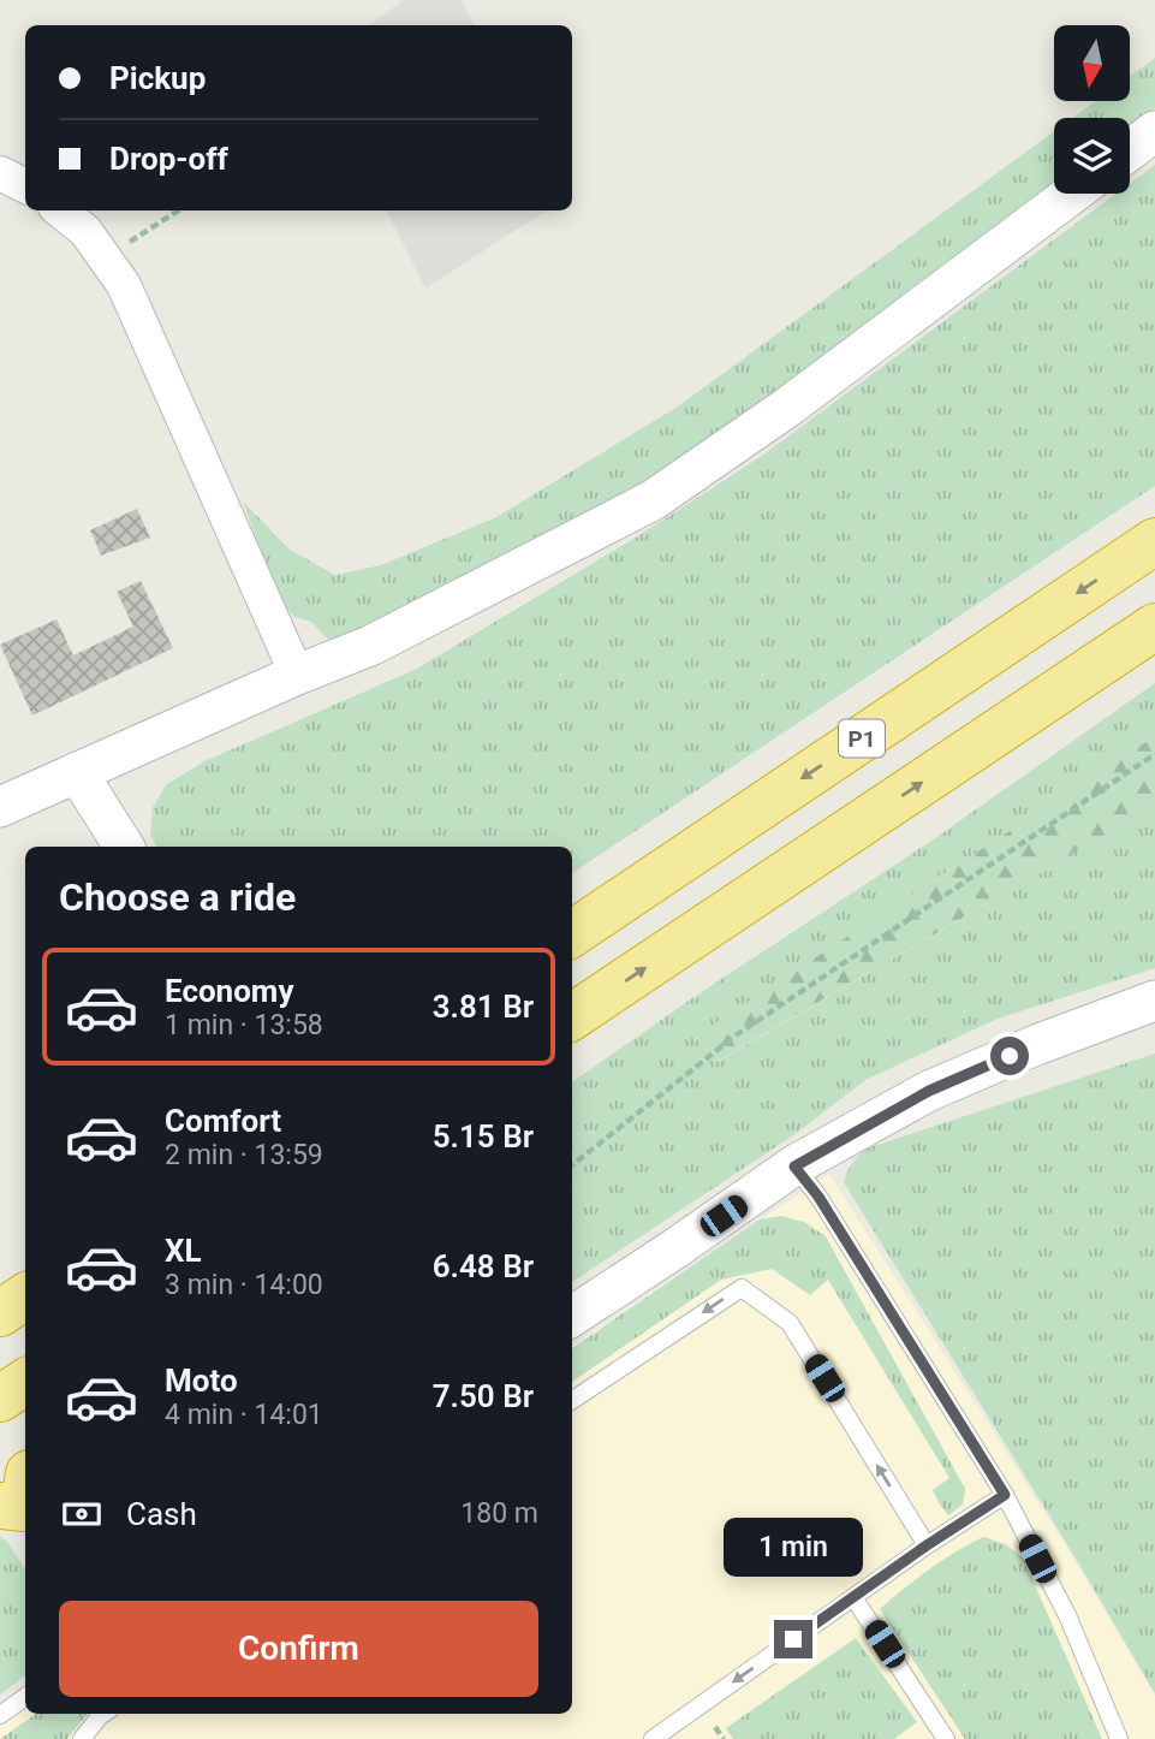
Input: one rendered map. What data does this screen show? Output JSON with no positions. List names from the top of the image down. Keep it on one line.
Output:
{"streets":{"highway":["Р1"]},"north":"bottom","page":{"banner":["Pickup","Drop-off"],"heading":"Choose a ride","list":[{"name":"Economy","note":"1 min · 13:58","value":"3.81 Br"},{"name":"Comfort","note":"2 min · 13:59","value":"5.15 Br"},{"name":"XL","note":"3 min · 14:00","value":"6.48 Br"},{"name":"Moto","note":"4 min · 14:01","value":"7.50 Br"}],"pay":["Cash","180 m"],"bubble":"1 min","buttons":"Confirm"}}
